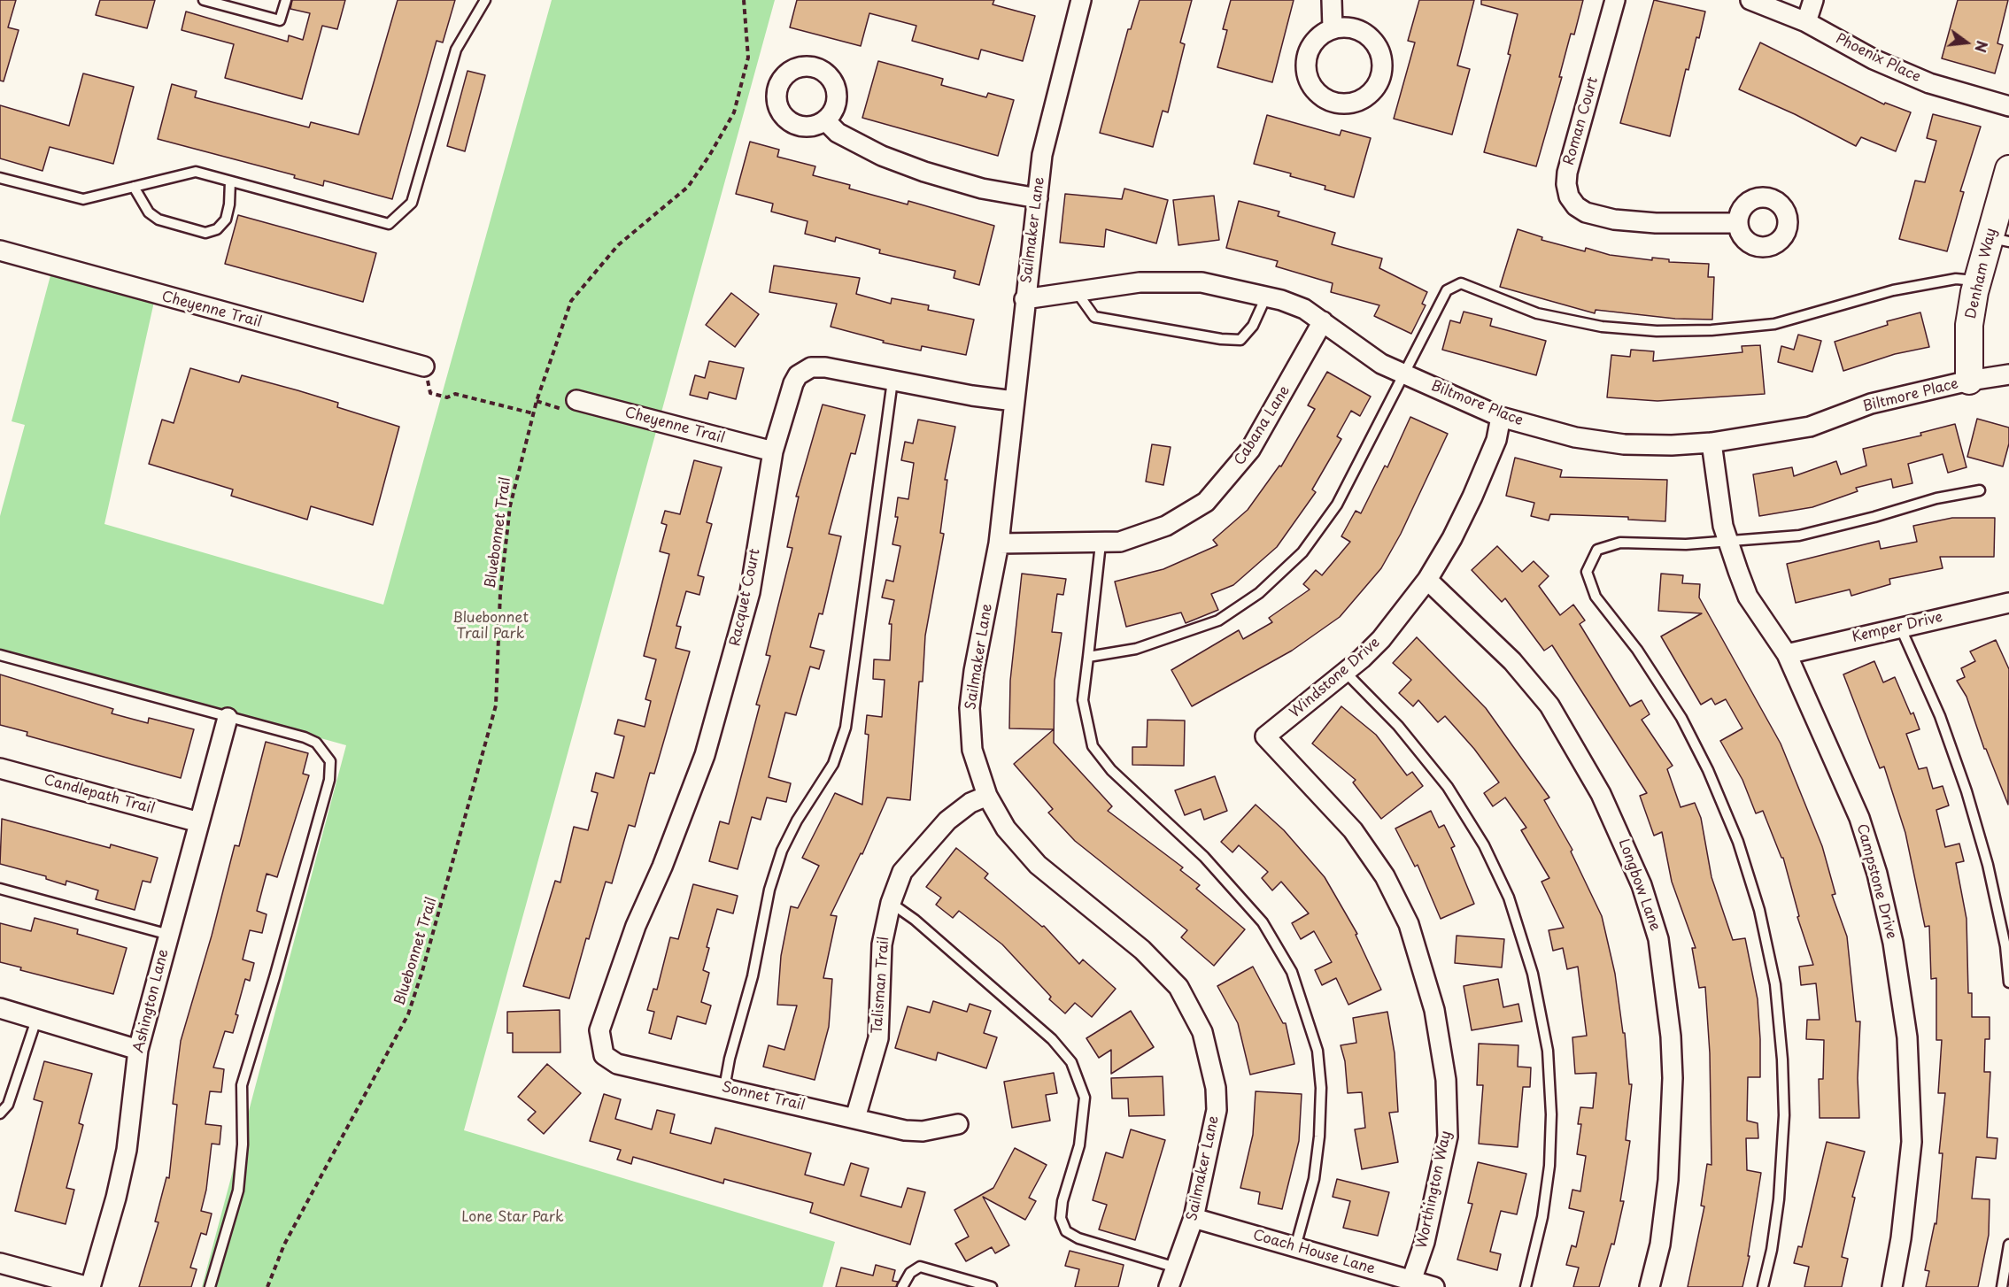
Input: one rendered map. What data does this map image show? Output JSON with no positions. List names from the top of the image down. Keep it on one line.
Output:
{"streets":{"street":["Phoenix Place","Roman Court","Sailmaker Lane","Denham Way","Cheyenne Trail","Biltmore Place","Cabana Lane","Racquet Court","Kemper Drive","Windstone Drive","Candlepath Trail","Campstone Drive","Longbow Lane","Talisman Trail","Ashington Lane","Sonnet Trail","Worthington Way","Coach House Lane"],"path":["Bluebonnet Trail"]},"crossings":[["Sailmaker Lane","Biltmore Place"],["Sailmaker Lane","Cabana Lane"],["Sailmaker Lane","Racquet Court"],["Sailmaker Lane","Talisman Trail"],["Sailmaker Lane","Coach House Lane"],["Denham Way","Biltmore Place"],["Cheyenne Trail","Racquet Court"],["Biltmore Place","Cabana Lane"],["Biltmore Place","Windstone Drive"],["Biltmore Place","Campstone Drive"],["Racquet Court","Sonnet Trail"],["Kemper Drive","Campstone Drive"],["Windstone Drive","Longbow Lane"],["Windstone Drive","Worthington Way"],["Candlepath Trail","Ashington Lane"],["Talisman Trail","Sonnet Trail"],["Worthington Way","Coach House Lane"]],"parks":["Bluebonnet Trail Park","Lone Star Park"],"north":"right"}
